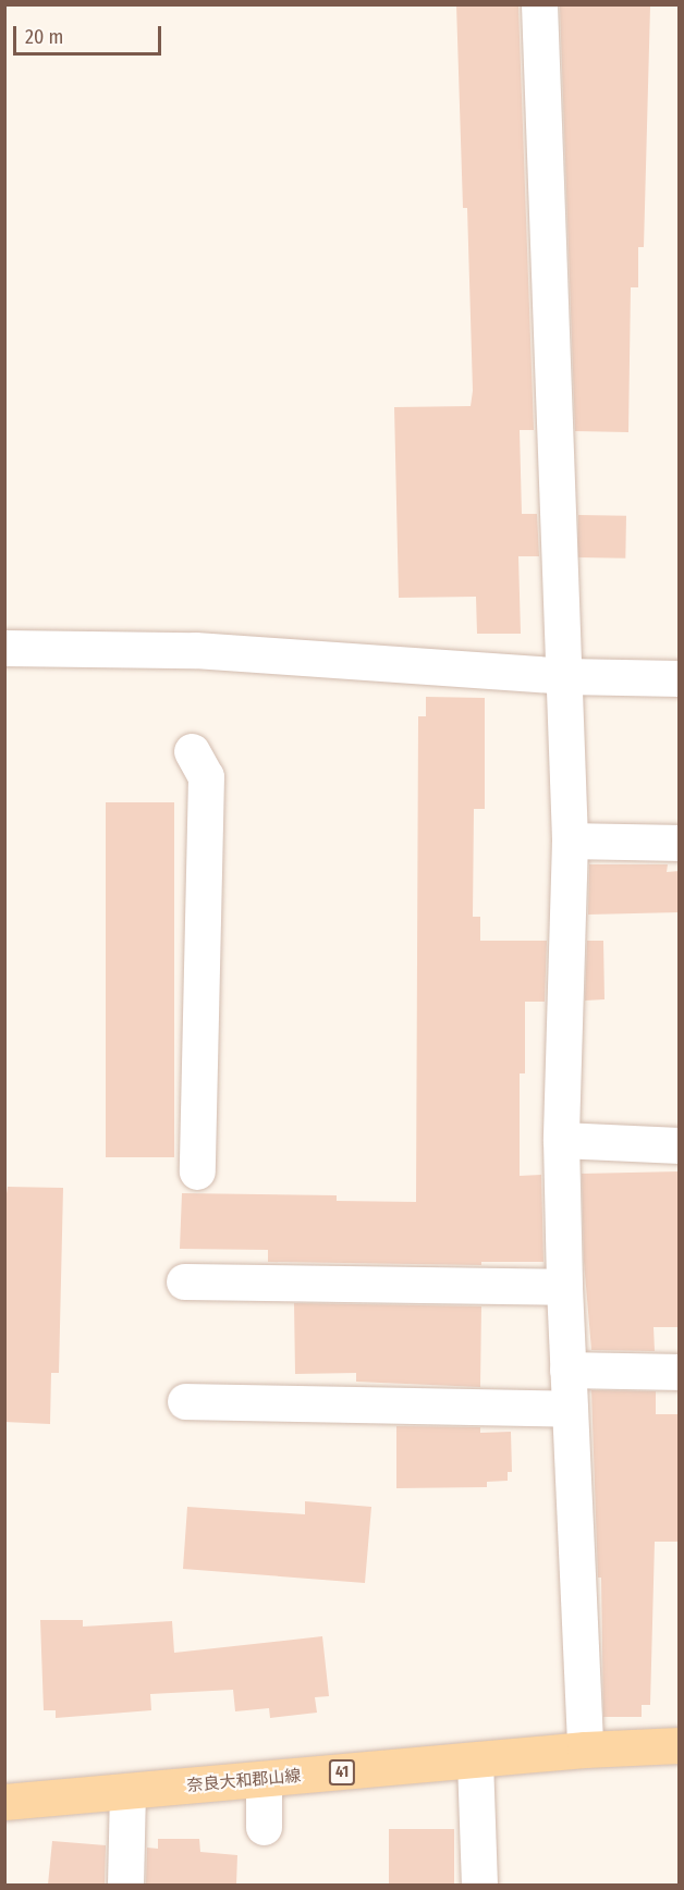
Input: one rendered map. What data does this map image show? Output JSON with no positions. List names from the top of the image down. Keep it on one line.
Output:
{"streets":{"main road":["41","奈良大和郡山線"]},"scale_bar":"20 m"}
